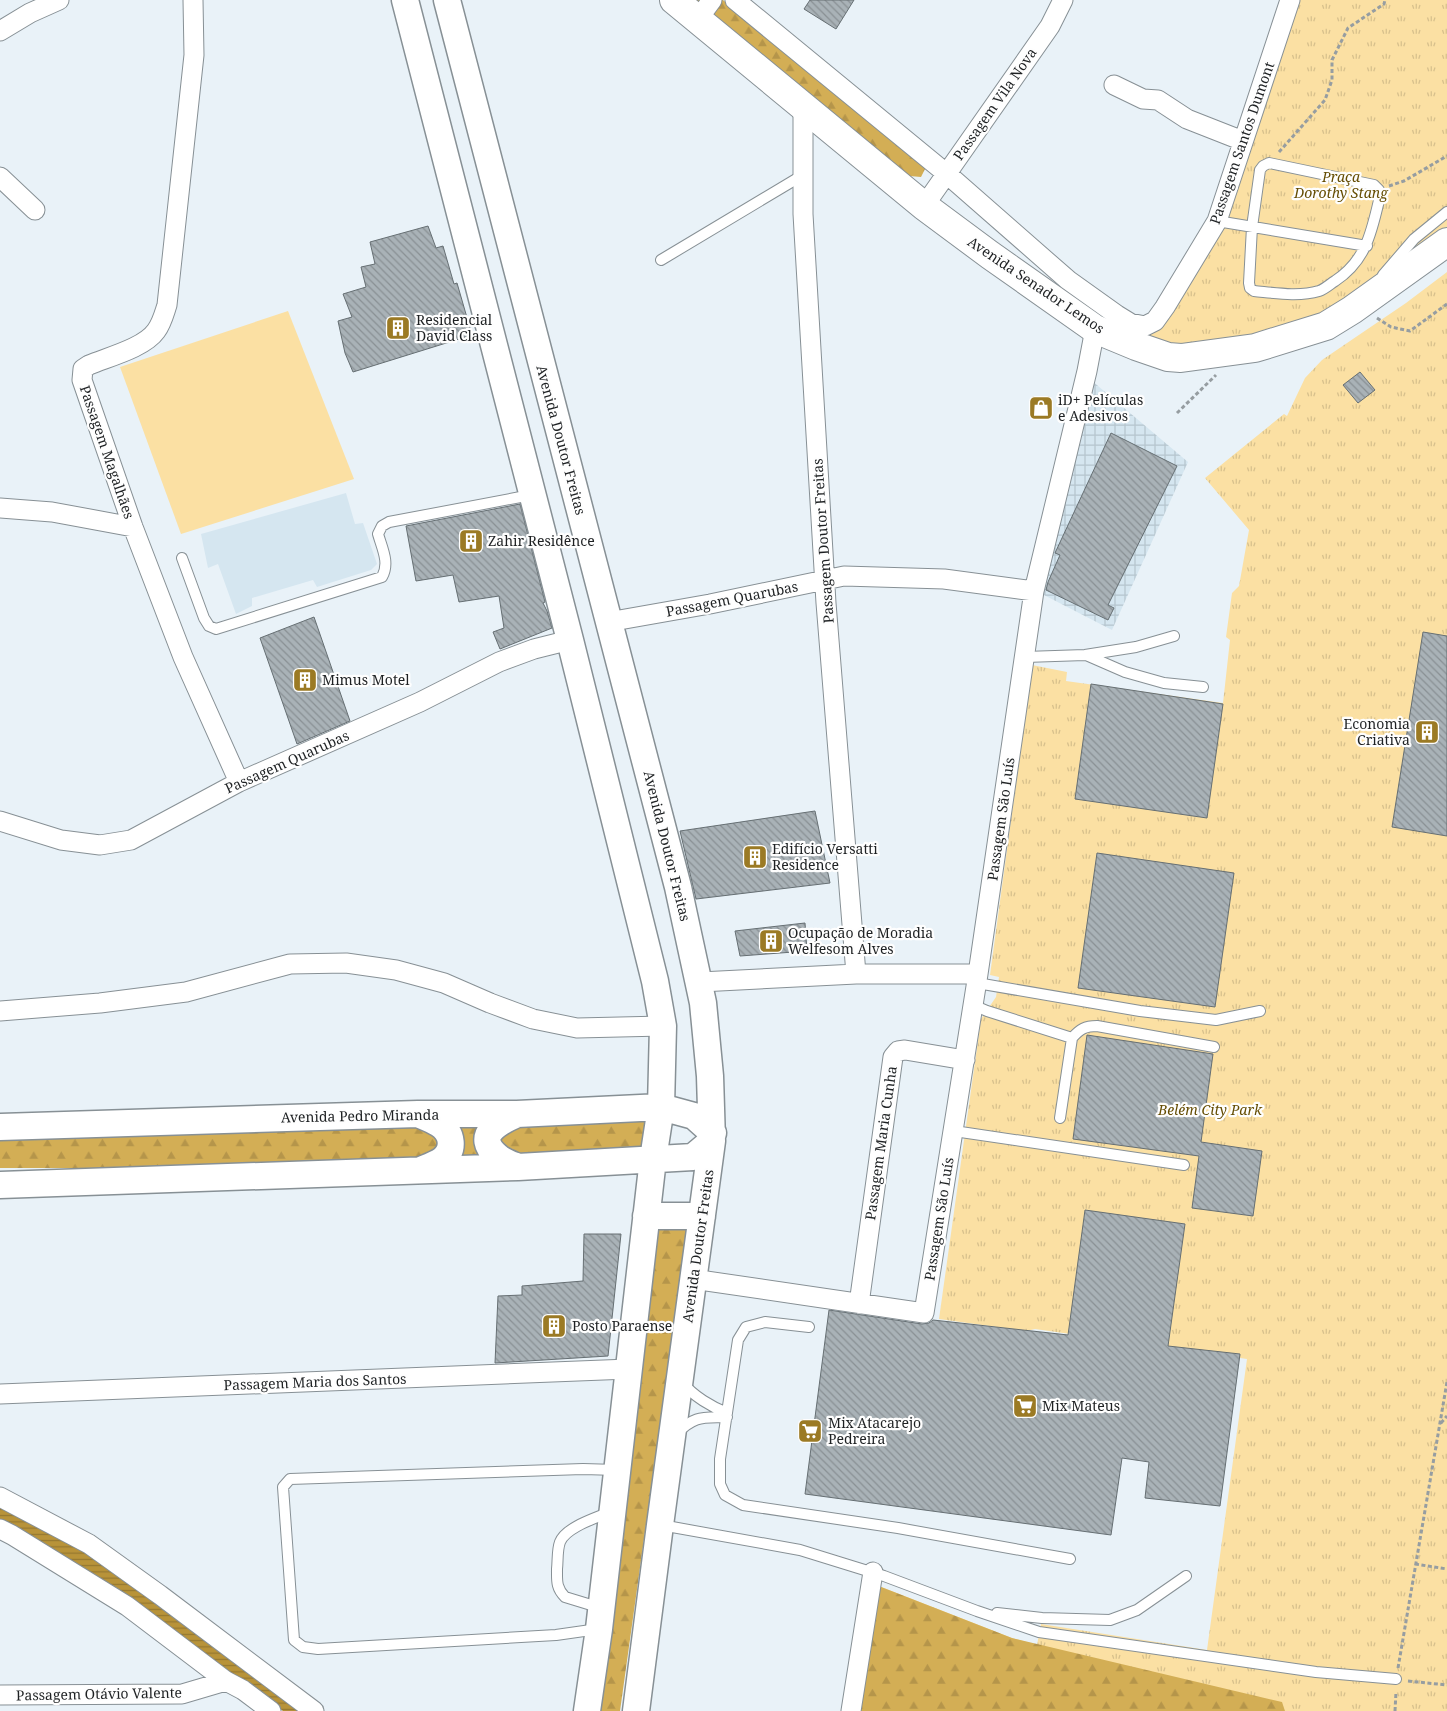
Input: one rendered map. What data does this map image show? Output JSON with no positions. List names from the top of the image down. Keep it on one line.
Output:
{"streets":{"main road":["Avenida Senador Lemos","Avenida Doutor Freitas","Avenida Pedro Miranda"],"street":["Passagem Vila Nova","Passagem Santos Dumont","Passagem Magalhães","Passagem Doutor Freitas","Passagem Quarubas","Passagem São Luís","Passagem Maria Cunha","Passagem Maria dos Santos","Passagem Otávio Valente"]},"crossings":[["Passagem Vila Nova","Avenida Senador Lemos"],["Passagem Santos Dumont","Avenida Senador Lemos"],["Avenida Senador Lemos","Passagem Doutor Freitas"],["Avenida Senador Lemos","Passagem São Luís"],["Avenida Doutor Freitas","Passagem Quarubas"],["Avenida Doutor Freitas","Avenida Pedro Miranda"],["Passagem Magalhães","Passagem Quarubas"],["Passagem Doutor Freitas","Passagem Quarubas"],["Passagem Quarubas","Passagem São Luís"],["Passagem São Luís","Passagem Maria Cunha"]],"parks":["Praça Dorothy Stang","Belém City Park"],"places":{"building":["Residencial David Class","Zahir Residênce","Mimus Motel","Economia Criativa","Edifício Versatti Residence","Ocupação de Moradia Welfesom Alves","Posto Paraense"],"shop":["iD+ Películas e Adesivos"],"supermarket":["Mix Mateus","Mix Atacarejo Pedreira"]}}
